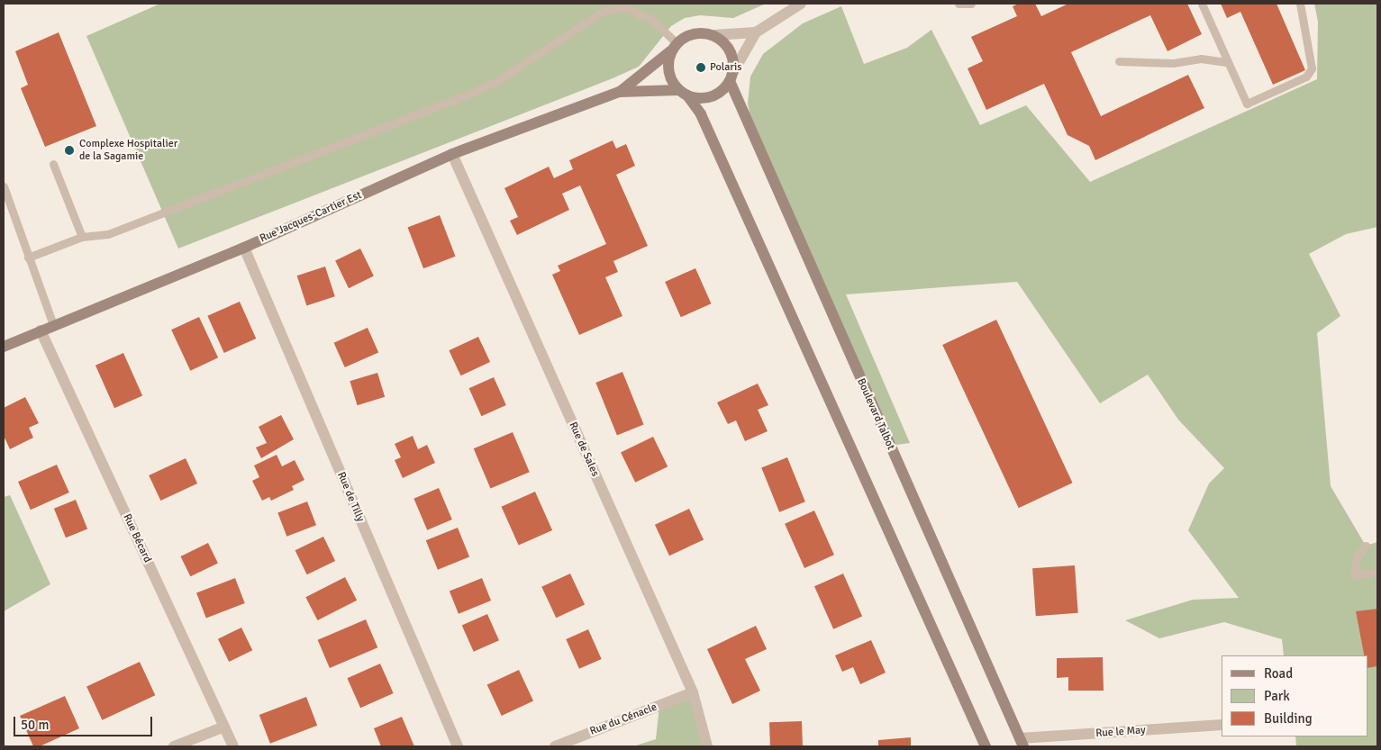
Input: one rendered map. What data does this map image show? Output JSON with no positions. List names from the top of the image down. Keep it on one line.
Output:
{"streets":{"main road":["Rue Jacques-Cartier Est","Boulevard Talbot"],"street":["Rue de Sales","Rue de Tilly","Rue Bécard","Rue du Cénacle","Rue le May"]},"crossings":[["Rue Jacques-Cartier Est","Boulevard Talbot"],["Rue Jacques-Cartier Est","Rue de Sales"],["Rue Jacques-Cartier Est","Rue de Tilly"],["Rue Jacques-Cartier Est","Rue Bécard"],["Boulevard Talbot","Rue le May"],["Rue de Sales","Rue du Cénacle"]],"places":["Polaris","Complexe Hospitalier de la Sagamie"],"legend":["Road","Park","Building"],"scale_bar":"50 m"}
